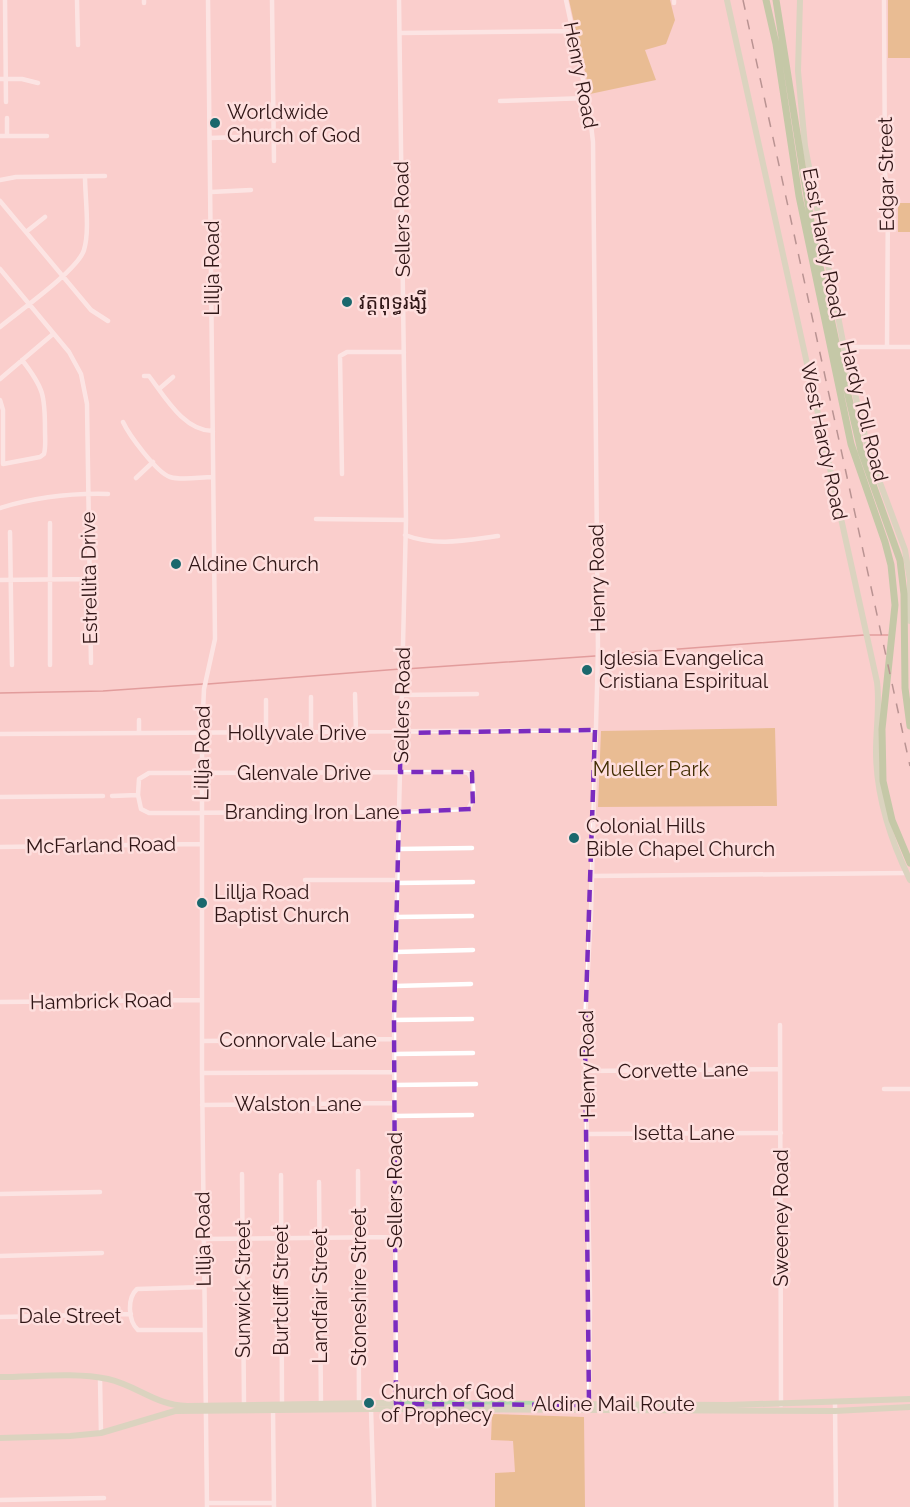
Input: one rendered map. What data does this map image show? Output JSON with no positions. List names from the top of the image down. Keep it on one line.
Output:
{"streets":{"highway":["Hardy Toll Road"],"main road":["East Hardy Road","West Hardy Road","Aldine Mail Route"],"street":["Henry Road","Edgar Street","Sellers Road","Lillja Road","Estrellita Drive","Hollyvale Drive","Glenvale Drive","Branding Iron Lane","McFarland Road","Hambrick Road","Connorvale Lane","Corvette Lane","Walston Lane","Isetta Lane","Sweeney Road","Stoneshire Street","Sunwick Street","Burtcliff Street","Landfair Street","Dale Street"]},"crossings":[["Henry Road","Hollyvale Drive"],["Henry Road","Corvette Lane"],["Henry Road","Isetta Lane"],["Henry Road","Aldine Mail Route"],["Sellers Road","Hollyvale Drive"],["Sellers Road","Glenvale Drive"],["Sellers Road","Branding Iron Lane"],["Sellers Road","Connorvale Lane"],["Sellers Road","Walston Lane"],["Sellers Road","Aldine Mail Route"],["East Hardy Road","Hardy Toll Road"],["Lillja Road","Hollyvale Drive"],["Lillja Road","Glenvale Drive"],["Lillja Road","Branding Iron Lane"],["Lillja Road","McFarland Road"],["Lillja Road","Hambrick Road"],["Lillja Road","Connorvale Lane"],["Lillja Road","Walston Lane"],["Lillja Road","Dale Street"],["Lillja Road","Aldine Mail Route"],["Glenvale Drive","Branding Iron Lane"],["Corvette Lane","Sweeney Road"],["Isetta Lane","Sweeney Road"],["Sweeney Road","Aldine Mail Route"],["Stoneshire Street","Aldine Mail Route"],["Sunwick Street","Aldine Mail Route"],["Burtcliff Street","Aldine Mail Route"],["Landfair Street","Aldine Mail Route"]],"parks":["Mueller Park"],"places":["Worldwide Church of God","វត្តពុទ្ធរង្សី","Aldine Church","Iglesia Evangelica Cristiana Espiritual","Colonial Hills Bible Chapel Church","Lillja Road Baptist Church","Church of God of Prophecy"]}
